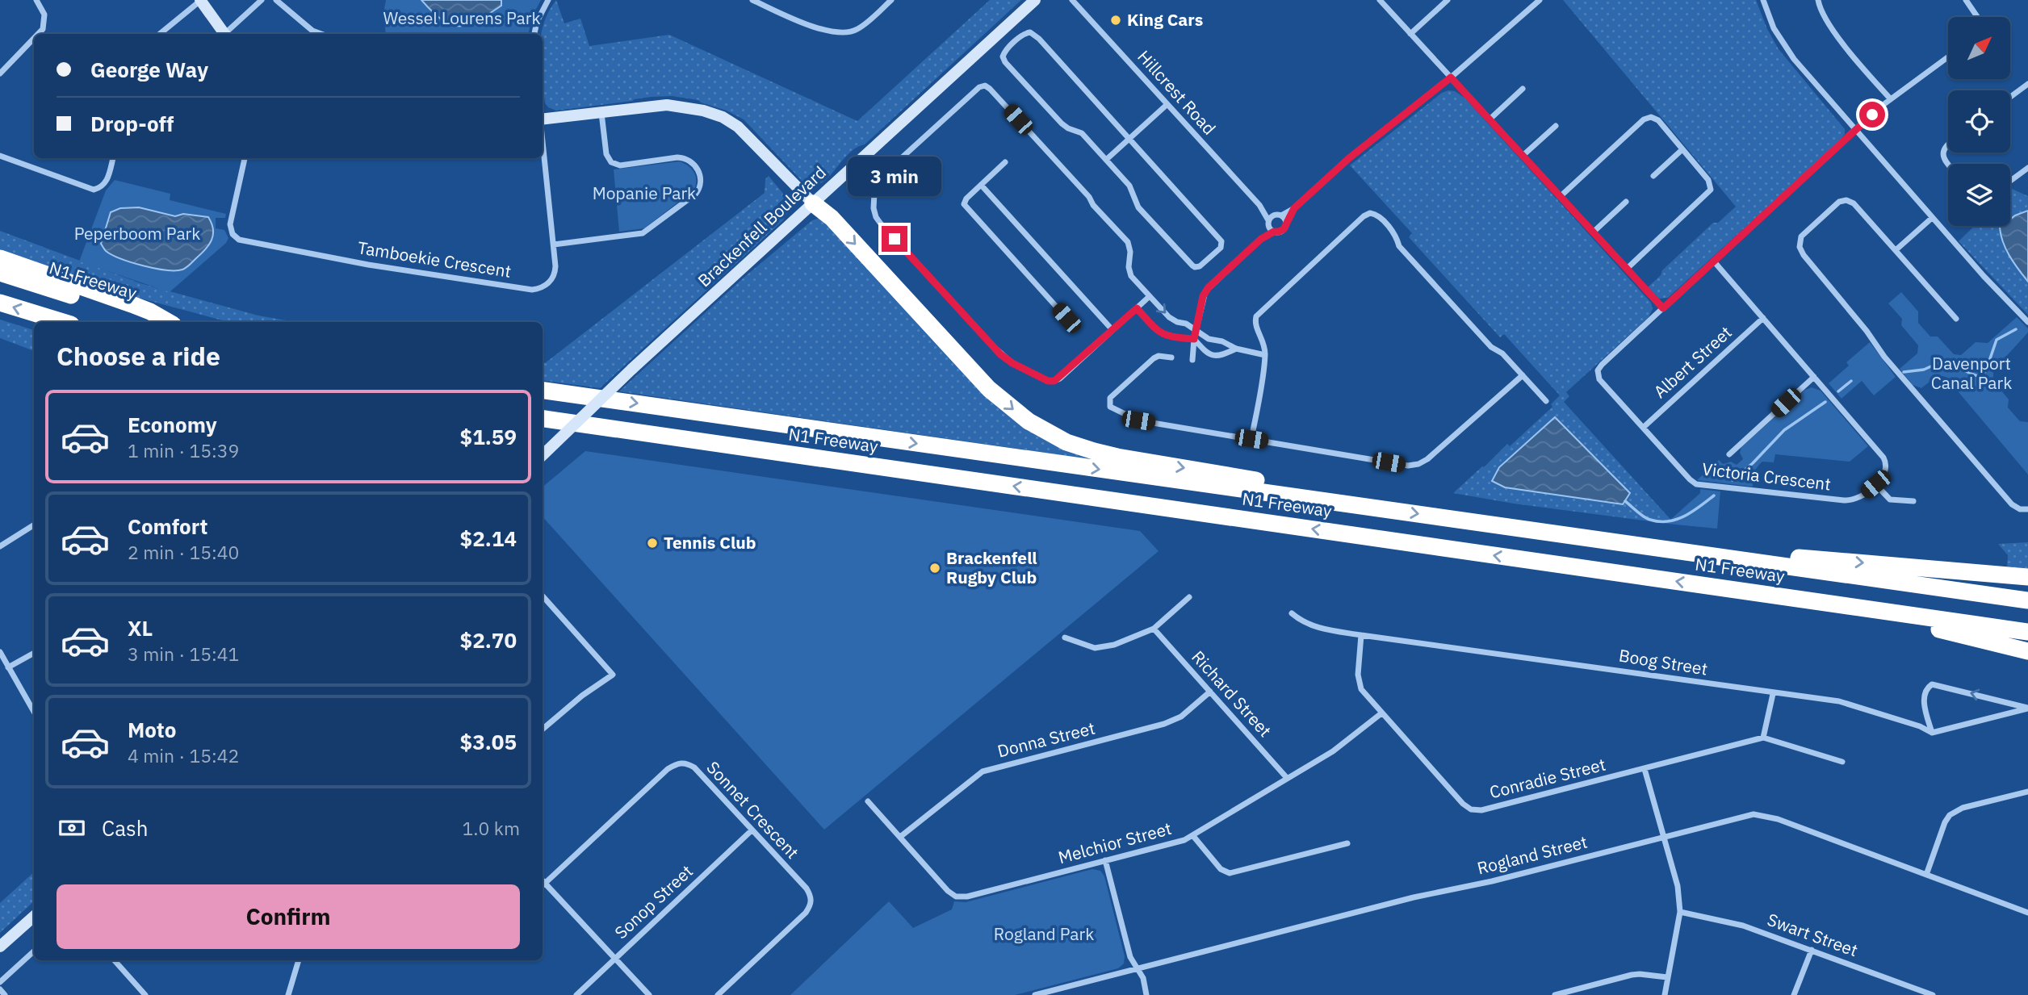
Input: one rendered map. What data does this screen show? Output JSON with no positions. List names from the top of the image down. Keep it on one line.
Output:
{"streets":{"highway":["N1 Freeway"],"street":["Hillcrest Road","Brackenfell Boulevard","Tamboekie Crescent","Albert Street","Victoria Crescent","Boog Street","Richard Street","Donna Street","Conradie Street","Sonnet Crescent","Melchior Street","Rogland Street","Sonop Street","Swart Street"]},"crossings":[["Albert Street","Victoria Crescent"],["Boog Street","Conradie Street"],["Richard Street","Donna Street"],["Richard Street","Melchior Street"],["Donna Street","Melchior Street"],["Conradie Street","Melchior Street"],["Sonnet Crescent","Sonop Street"]],"parks":["Wessel Lourens Park","Mopanie Park","Peperboom Park","Davenport Canal Park","Rogland Park"],"places":["King Cars","Tennis Club","Brackenfell Rugby Club"],"north":"top right","page":{"banner":["George Way","Drop-off"],"bubble":"3 min","heading":"Choose a ride","list":[{"name":"Economy","note":"1 min · 15:39","value":"$1.59"},{"name":"Comfort","note":"2 min · 15:40","value":"$2.14"},{"name":"XL","note":"3 min · 15:41","value":"$2.70"},{"name":"Moto","note":"4 min · 15:42","value":"$3.05"}],"pay":["Cash","1.0 km"],"buttons":"Confirm"}}
